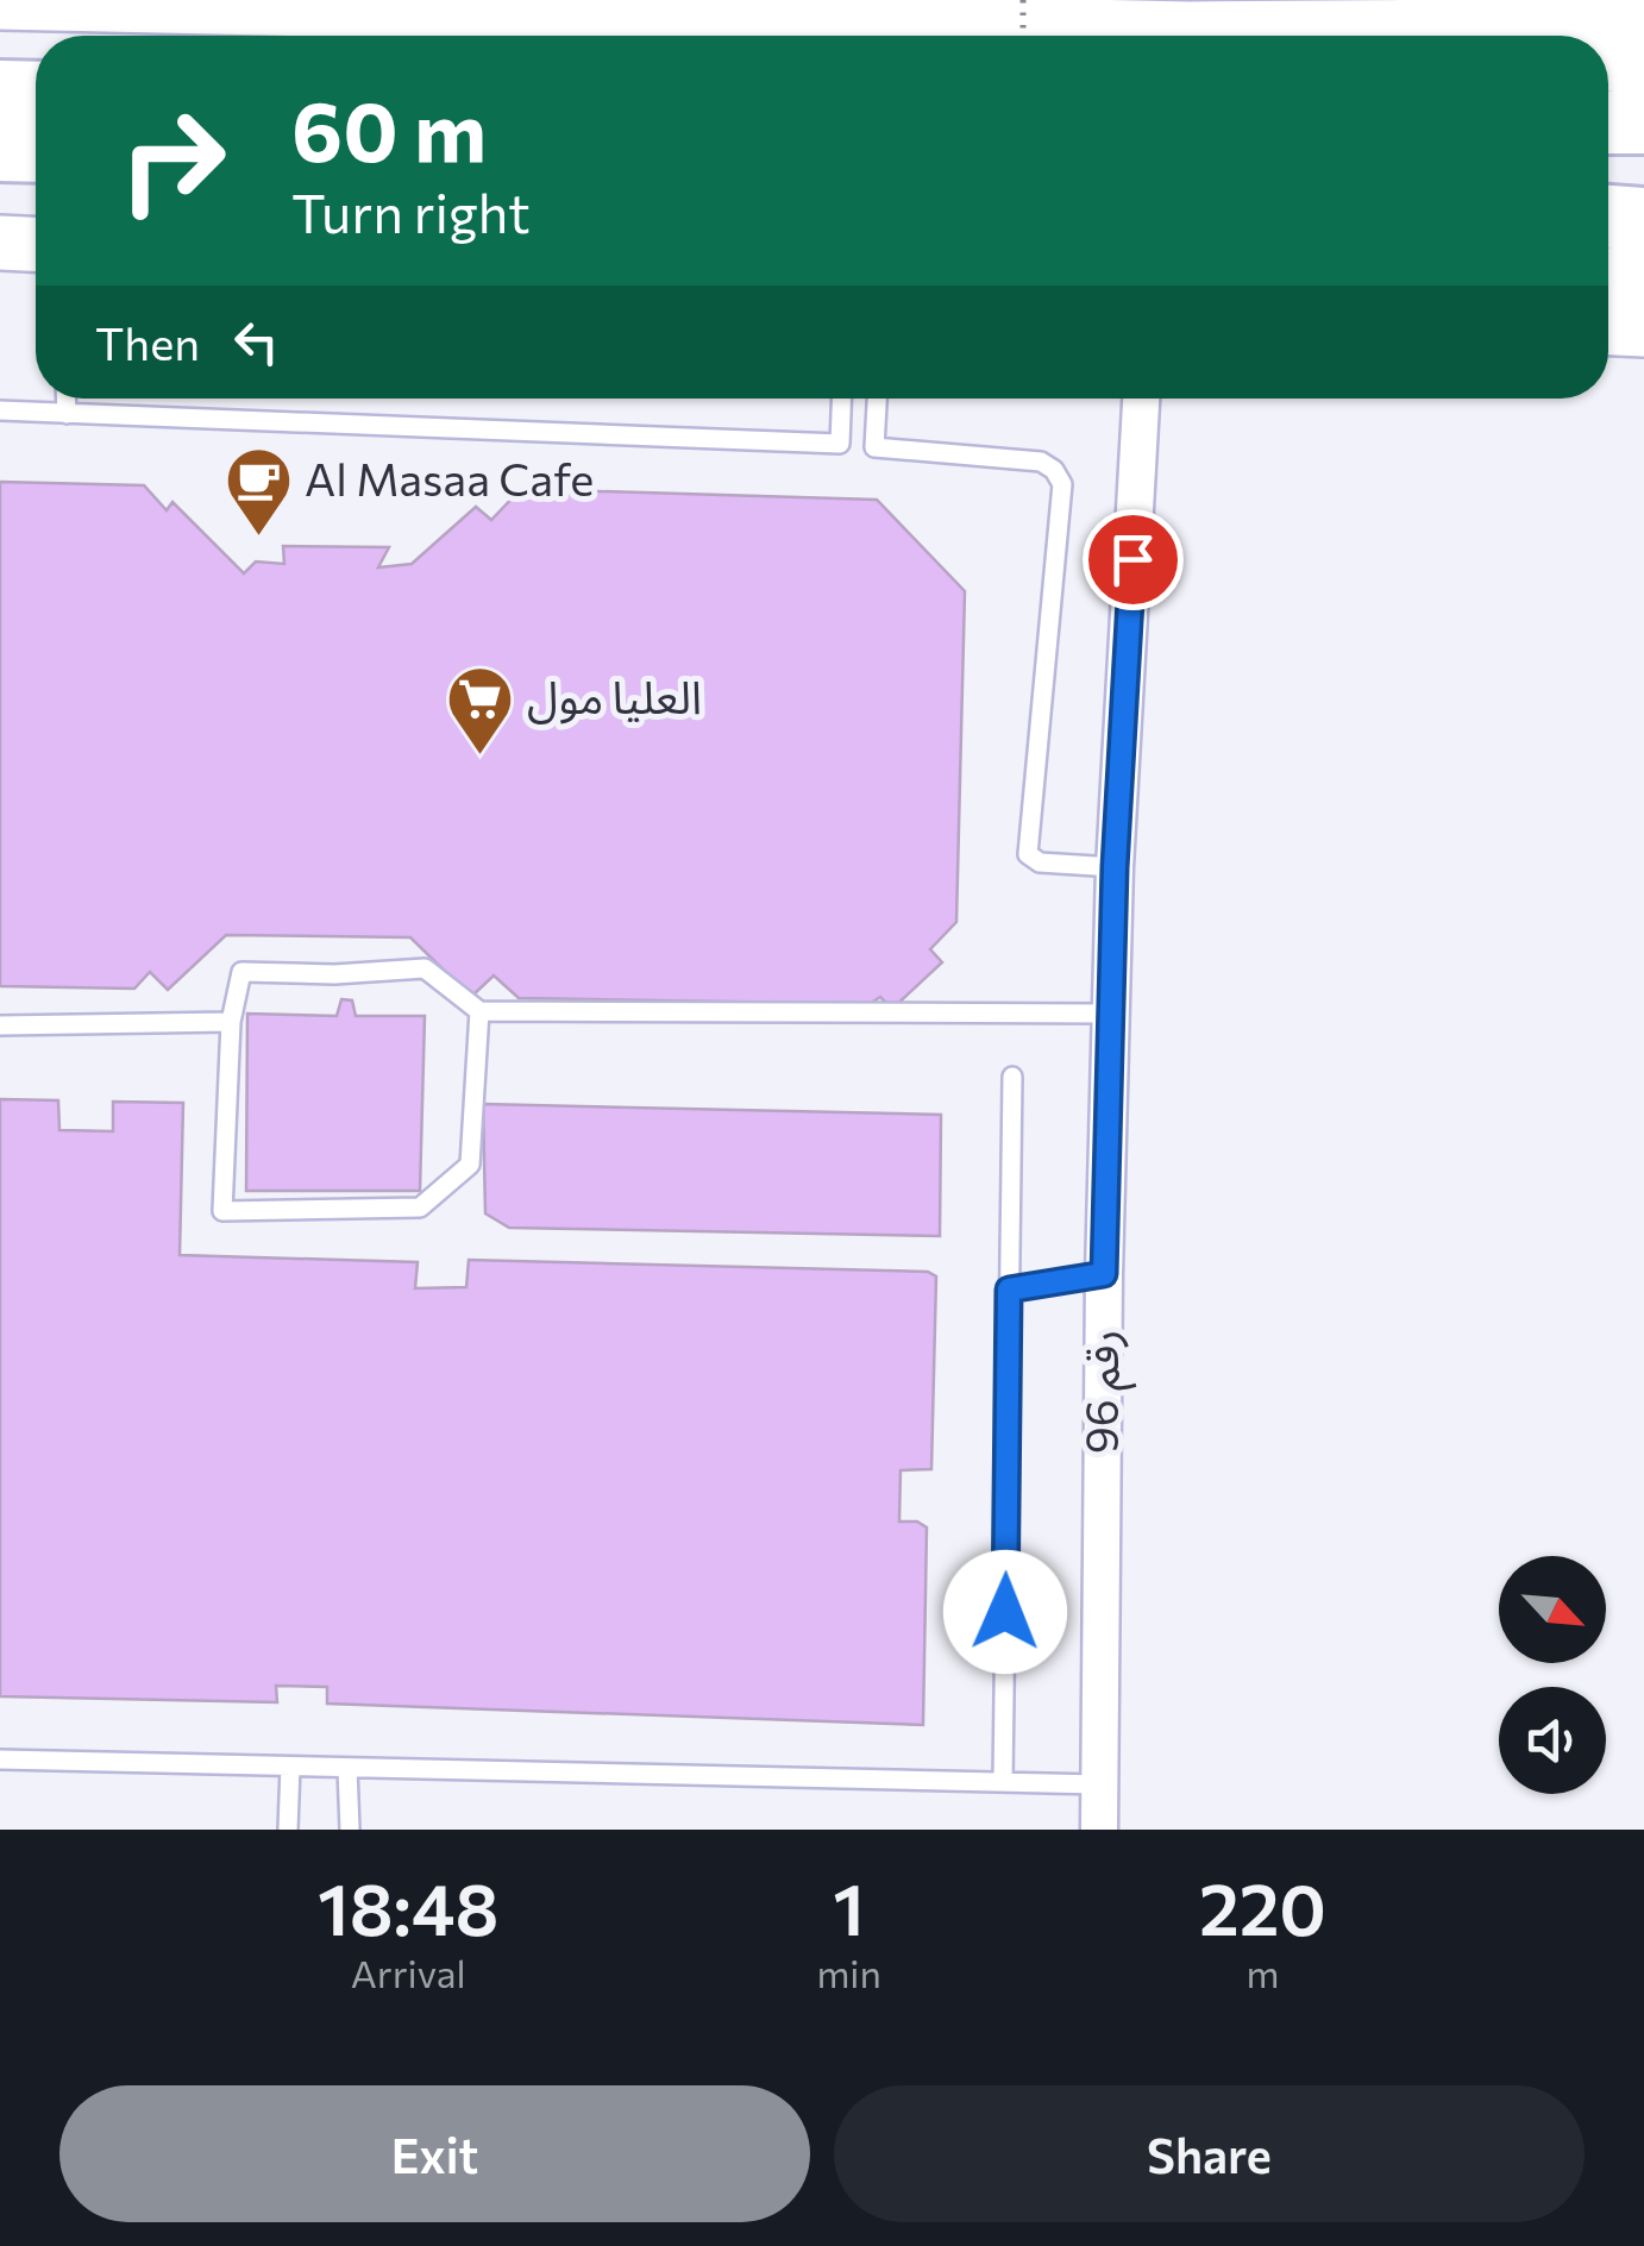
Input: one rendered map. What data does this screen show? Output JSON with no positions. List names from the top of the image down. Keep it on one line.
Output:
{"streets":{"street":["رقم 96"]},"places":{"cafe":["Al Masaa Cafe"],"supermarket":["العليا مول"]},"north":"bottom right","page":{"turn":["60 m","Turn right"],"then":"Then","eta":["18:48","Arrival","1","min","220","m"],"buttons":["Exit","Share"]}}
